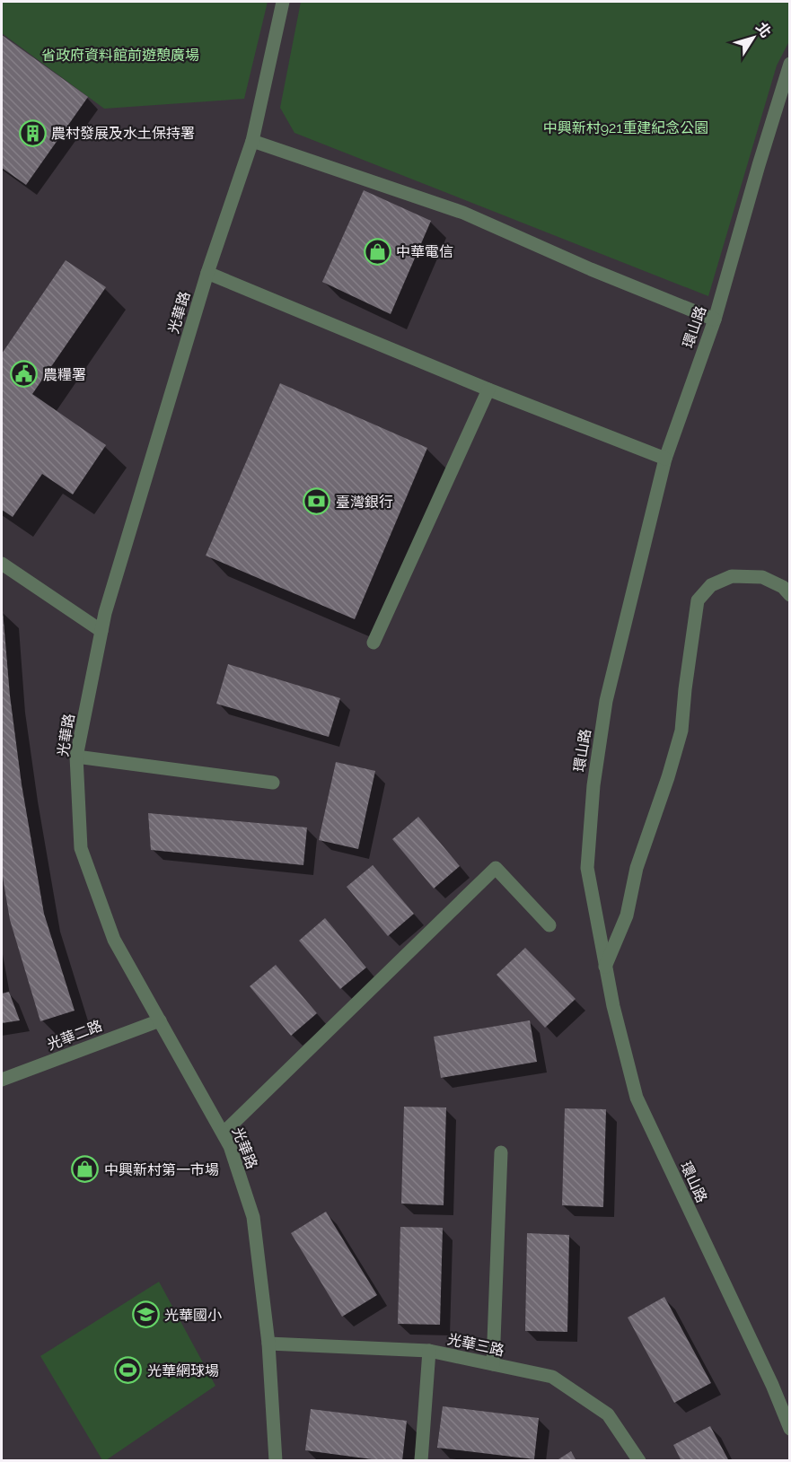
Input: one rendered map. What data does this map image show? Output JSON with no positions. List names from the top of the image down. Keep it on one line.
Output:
{"streets":{"street":["光華路","環山路","光華二路","光華三路"]},"crossings":[["光華路","光華二路"],["光華路","光華三路"]],"parks":["省政府資料館前遊憩廣場","中興新村921重建紀念公園"],"places":{"building":["農村發展及水土保持署"],"shop":["中華電信","中興新村第一市場"],"public building":["農糧署"],"bank":["臺灣銀行"],"school or university":["光華國小"],"sports":["光華網球場"]},"north":"top right"}
